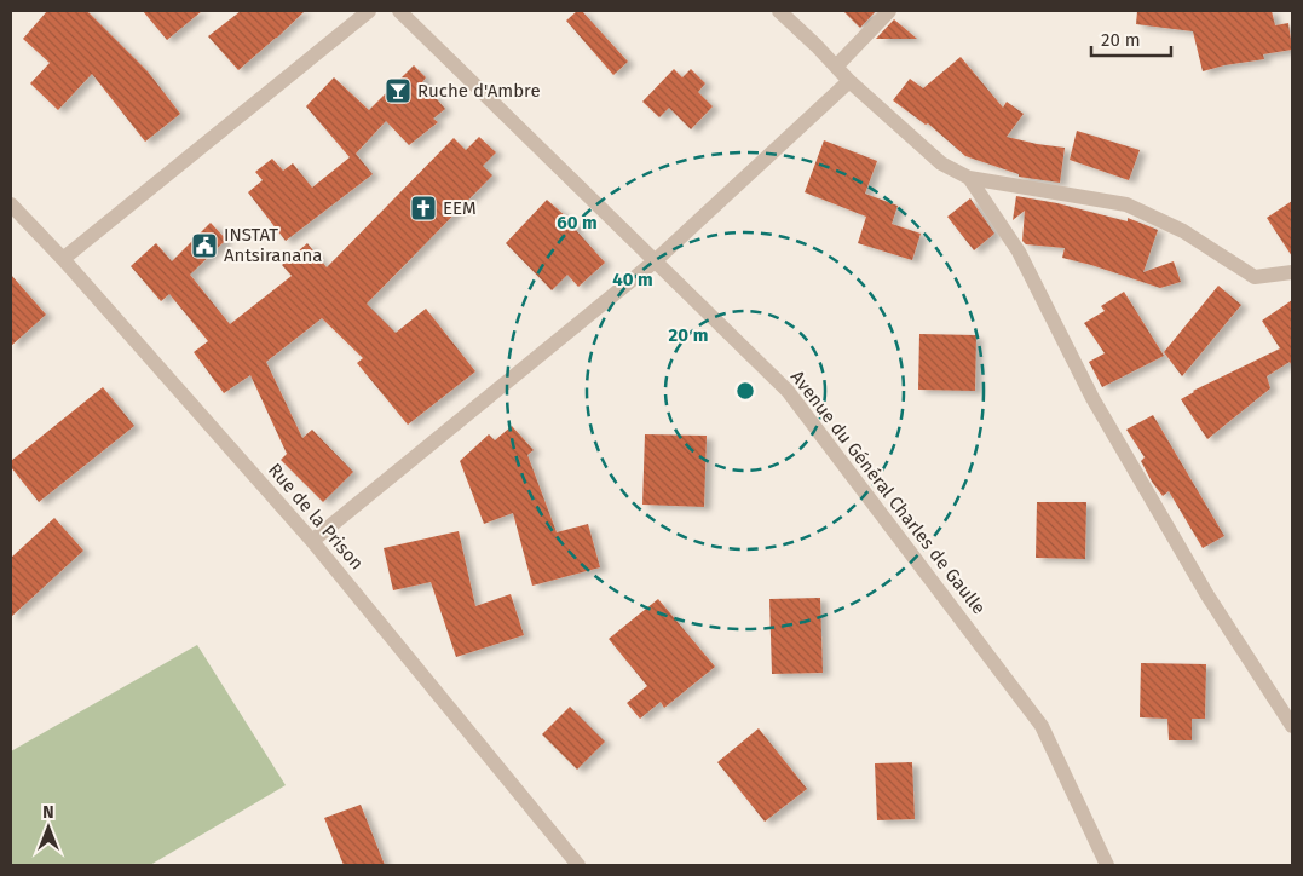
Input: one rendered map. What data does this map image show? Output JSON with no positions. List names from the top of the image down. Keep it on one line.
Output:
{"streets":{"street":["Avenue du Général Charles de Gaulle","Rue de la Prison"]},"places":{"bar":["Ruche d'Ambre"],"church":["EEM"],"public building":["INSTAT Antsiranana"]},"scale_bar":"20 m","north":"top","rings":["60 m","40 m","20 m"]}
